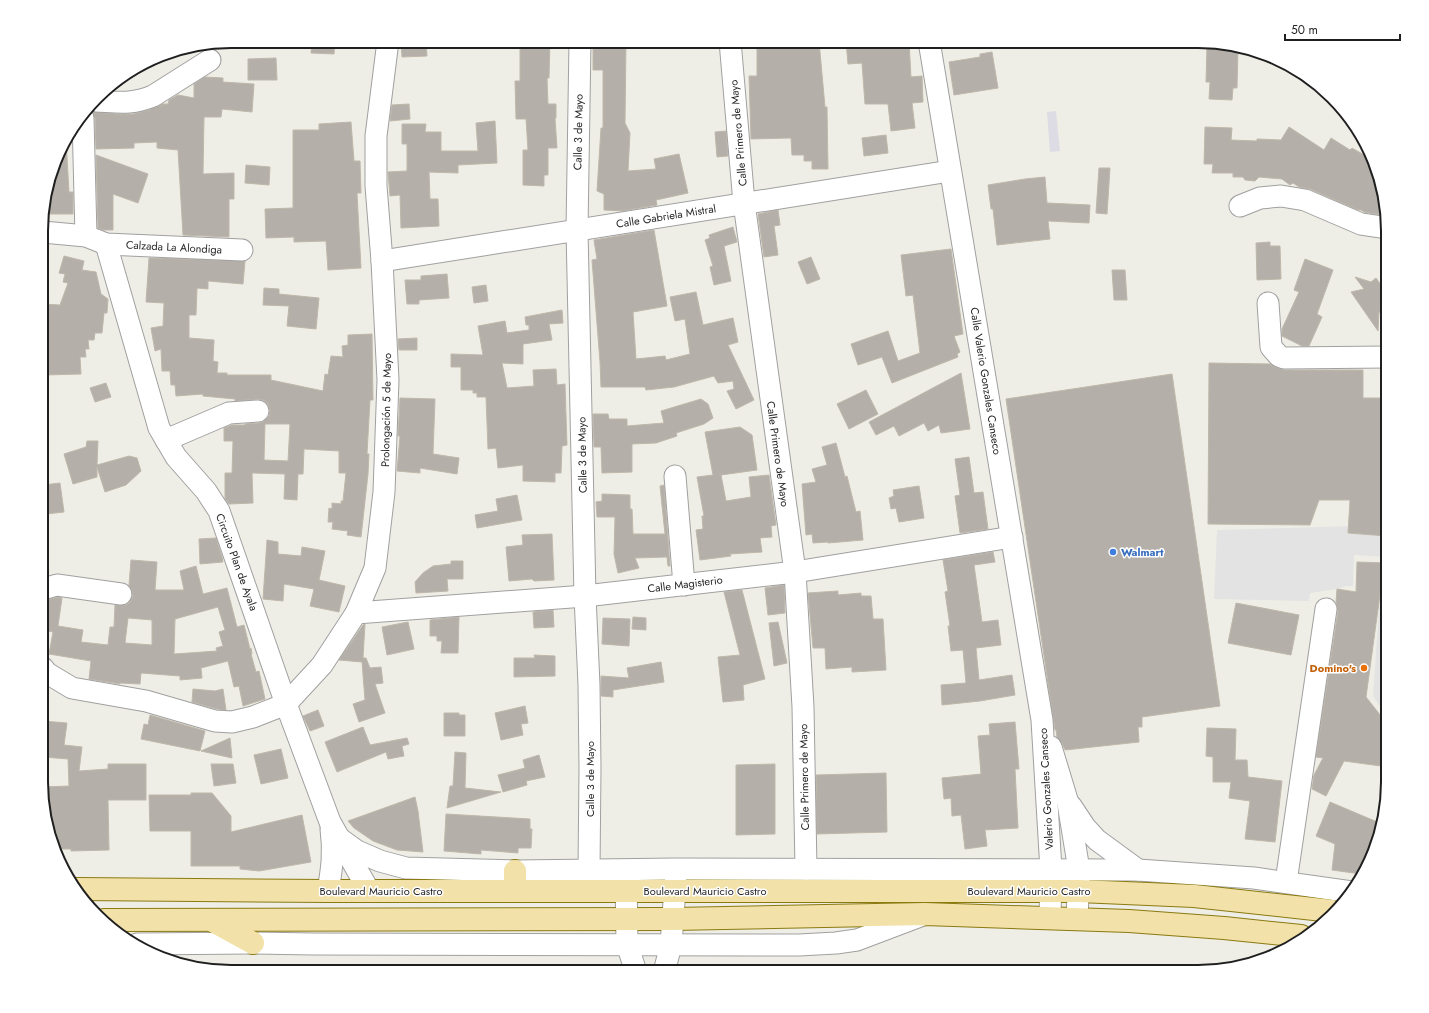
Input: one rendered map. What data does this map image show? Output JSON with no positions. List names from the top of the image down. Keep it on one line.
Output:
{"streets":{"main road":["Boulevard Mauricio Castro"],"street":["Calle 3 de Mayo","Calle Primero de Mayo","Calle Gabriela Mistral","Calzada La Alondiga","Calle Valerio Gonzales Canseco","Prolongación 5 de Mayo","Circuito Plan de Ayala","Calle Magisterio","Valerio Gonzales Canseco"]},"crossings":[["Calle 3 de Mayo","Calle Gabriela Mistral"],["Calle 3 de Mayo","Calle Magisterio"],["Calle Primero de Mayo","Calle Gabriela Mistral"],["Calle Primero de Mayo","Calle Magisterio"],["Calle Gabriela Mistral","Calle Valerio Gonzales Canseco"],["Calle Gabriela Mistral","Prolongación 5 de Mayo"],["Calzada La Alondiga","Circuito Plan de Ayala"],["Calle Valerio Gonzales Canseco","Calle Magisterio"],["Calle Valerio Gonzales Canseco","Valerio Gonzales Canseco"],["Prolongación 5 de Mayo","Circuito Plan de Ayala"],["Prolongación 5 de Mayo","Calle Magisterio"],["Circuito Plan de Ayala","Boulevard Mauricio Castro"],["Valerio Gonzales Canseco","Boulevard Mauricio Castro"]],"places":["Walmart","Domino's"],"scale_bar":"50 m"}
